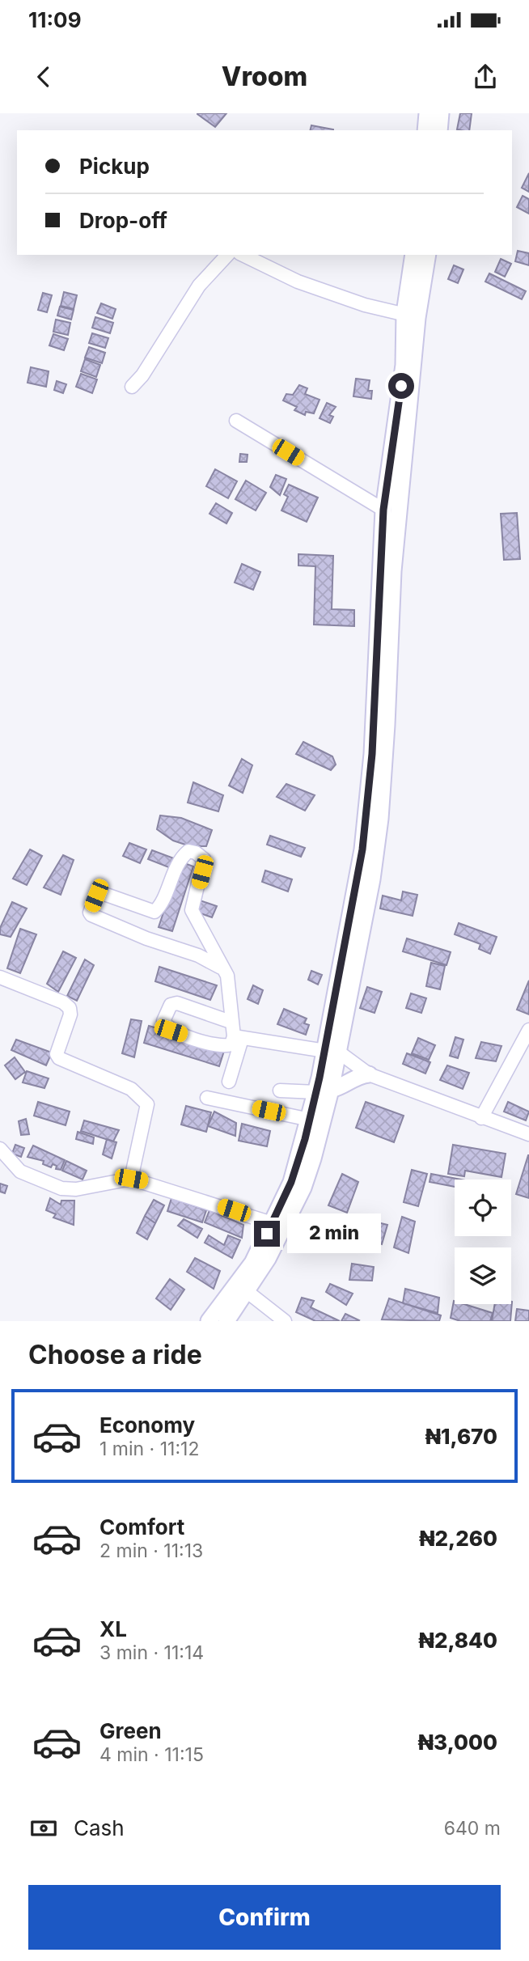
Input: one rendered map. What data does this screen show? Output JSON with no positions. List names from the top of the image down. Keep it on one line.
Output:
{"page":{"status":"11:09","header":"Vroom","banner":["Pickup","Drop-off"],"bubble":"2 min","heading":"Choose a ride","list":[{"name":"Economy","note":"1 min · 11:12","value":"₦1,670"},{"name":"Comfort","note":"2 min · 11:13","value":"₦2,260"},{"name":"XL","note":"3 min · 11:14","value":"₦2,840"},{"name":"Green","note":"4 min · 11:15","value":"₦3,000"}],"pay":["Cash","640 m"],"buttons":"Confirm"}}
